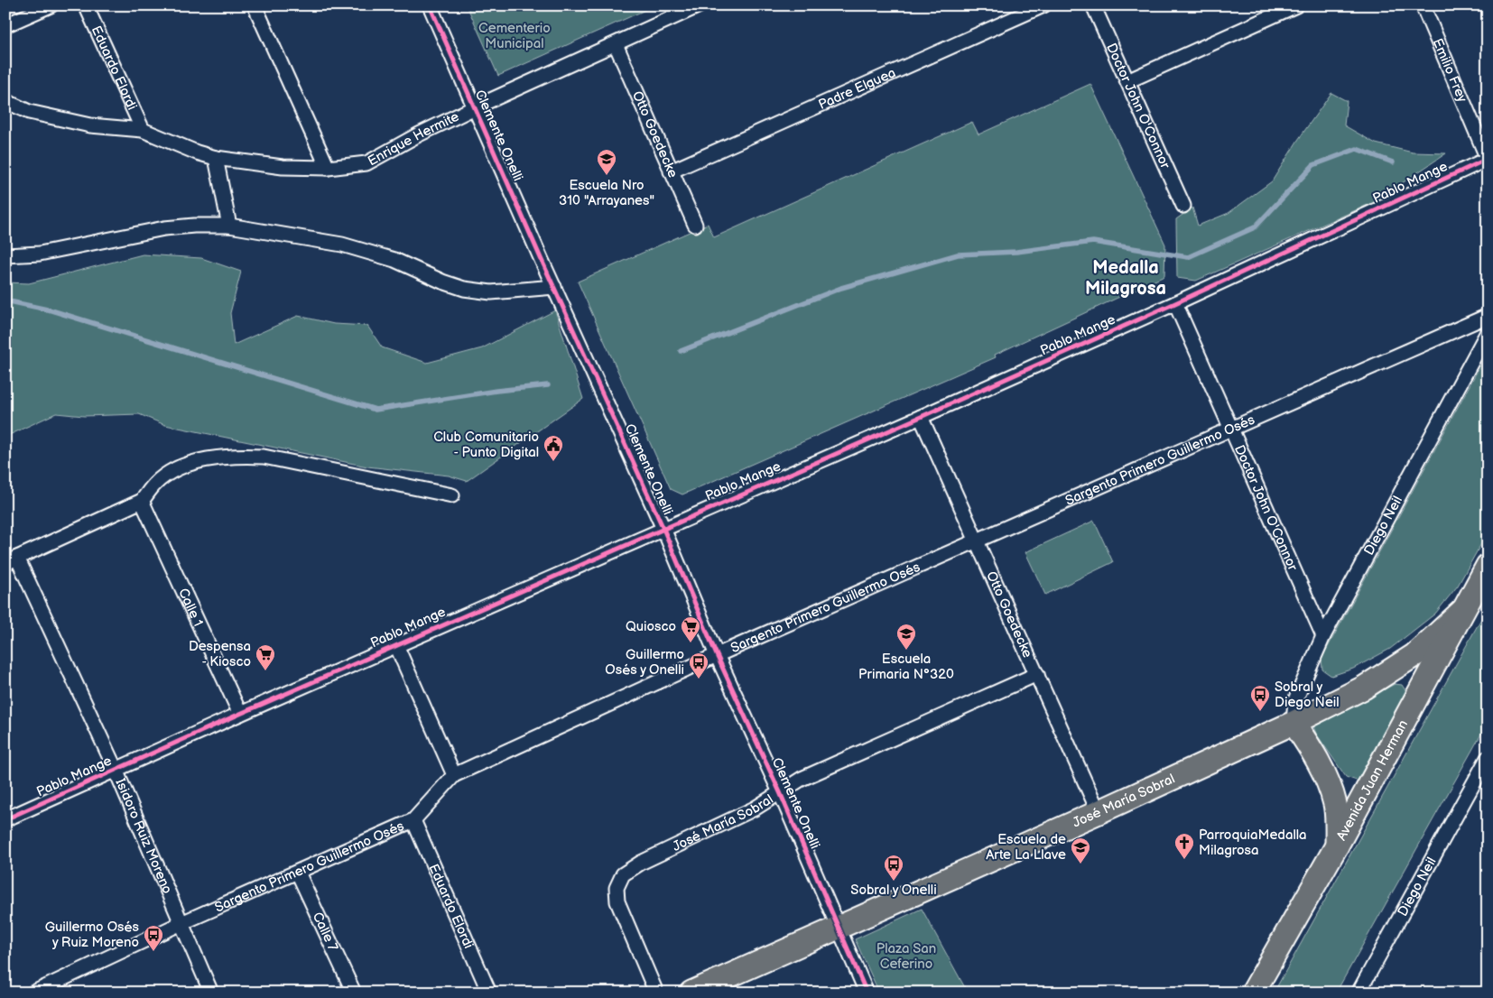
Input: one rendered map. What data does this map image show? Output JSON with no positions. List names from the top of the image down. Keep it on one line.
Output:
{"streets":{"main road":["Avenida Juan Herman","José María Sobral"],"street":["Eduardo Elordi","Emilio Frey","Padre Elguea","Doctor John O'Connor","Otto Goedecke","Clemente Onelli","Enrique Hermite","Pablo Mange","Sargento Primero Guillermo Osés","Diego Neil","Calle 1","Isidoro Ruiz Moreno","Calle 7"]},"crossings":[["Eduardo Elordi","Enrique Hermite"],["Eduardo Elordi","Sargento Primero Guillermo Osés"],["Emilio Frey","Pablo Mange"],["Padre Elguea","Otto Goedecke"],["Doctor John O'Connor","Pablo Mange"],["Doctor John O'Connor","Sargento Primero Guillermo Osés"],["Doctor John O'Connor","Diego Neil"],["Otto Goedecke","Enrique Hermite"],["Otto Goedecke","Pablo Mange"],["Otto Goedecke","Sargento Primero Guillermo Osés"],["Otto Goedecke","José María Sobral"],["Clemente Onelli","Enrique Hermite"],["Clemente Onelli","Pablo Mange"],["Clemente Onelli","Sargento Primero Guillermo Osés"],["Clemente Onelli","José María Sobral"],["Pablo Mange","Calle 1"],["Pablo Mange","Isidoro Ruiz Moreno"],["Sargento Primero Guillermo Osés","Isidoro Ruiz Moreno"],["Sargento Primero Guillermo Osés","Calle 7"],["Diego Neil","José María Sobral"],["Avenida Juan Herman","José María Sobral"]],"districts":["Medalla Milagrosa"],"parks":["Cementerio Municipal","Plaza San Ceferino"],"places":{"school or university":["Escuela Nro 310 \"Arrayanes\"","Escuela Primaria N°320","Escuela de Arte La Llave"],"public building":["Club Comunitario - Punto Digital"],"supermarket":["Quiosco","Despensa - Kiosco"],"bus stop":["Guillermo Osés y Onelli","Sobral y Diego Neil","Sobral y Onelli","Guillermo Osés y Ruiz Moreno"],"church":["ParroquiaMedalla Milagrosa"]}}
